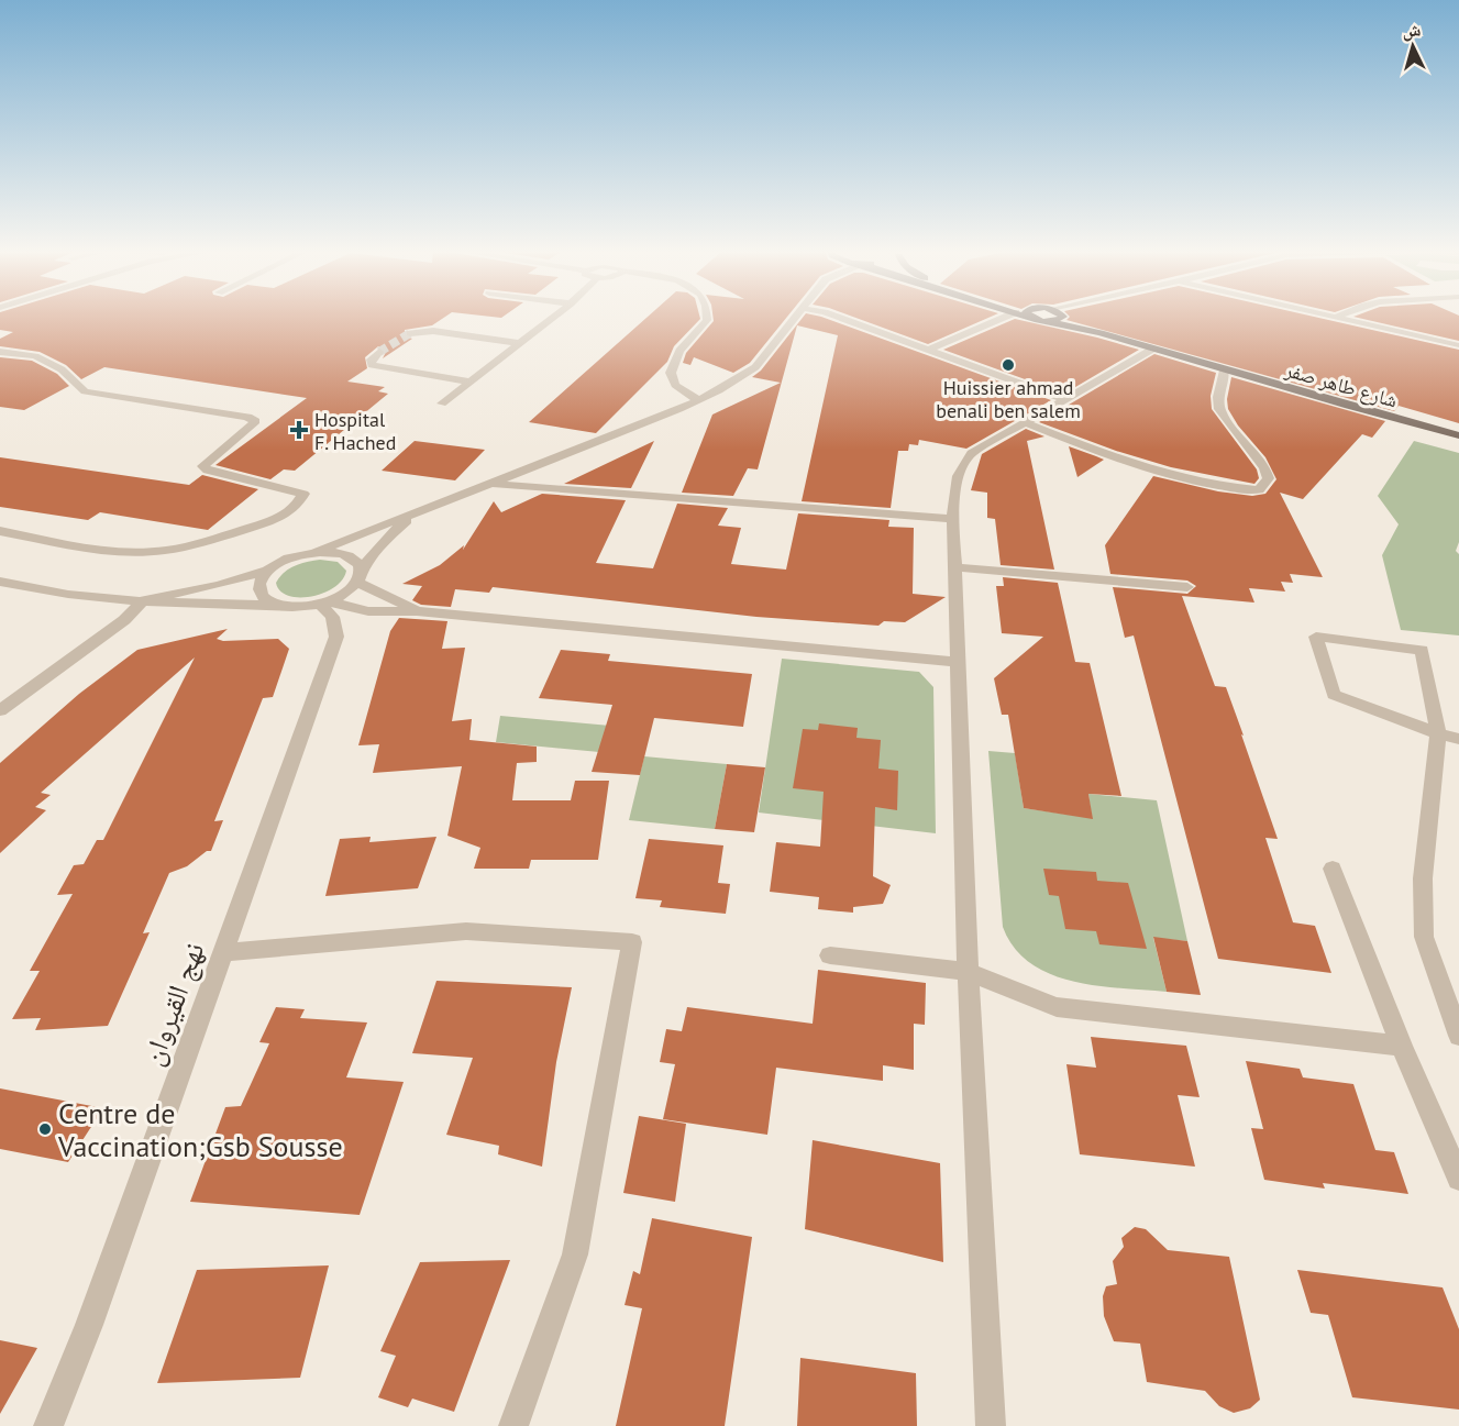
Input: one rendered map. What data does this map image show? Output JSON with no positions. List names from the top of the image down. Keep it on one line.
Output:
{"streets":{"main road":["شارع طاهر صفر"],"street":["نهج القيروان"]},"places":{"other":["Huissier ahmad benali ben salem","Centre de Vaccination;Gsb Sousse"],"health":["Hospital F. Hached"]},"north":"top"}
